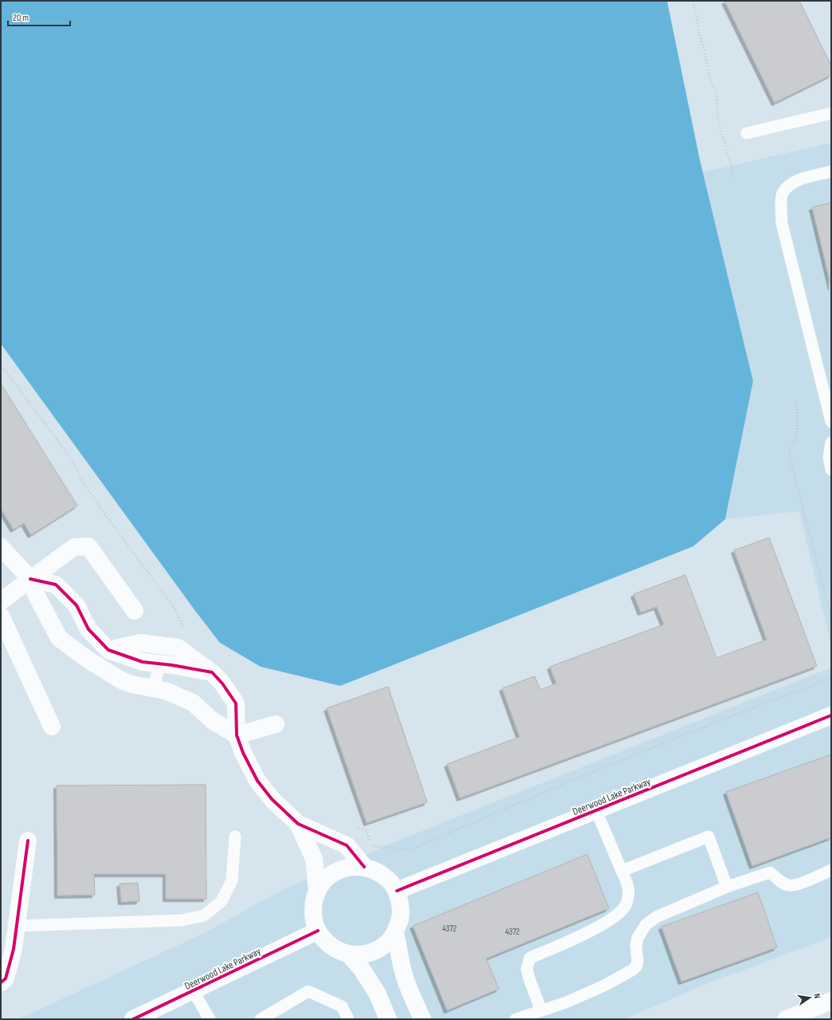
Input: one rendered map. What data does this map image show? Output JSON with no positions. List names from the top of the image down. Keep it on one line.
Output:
{"streets":{"main road":["Deerwood Lake Parkway"]},"house_numbers":["4372","4372"],"scale_bar":"20 m","north":"right"}
